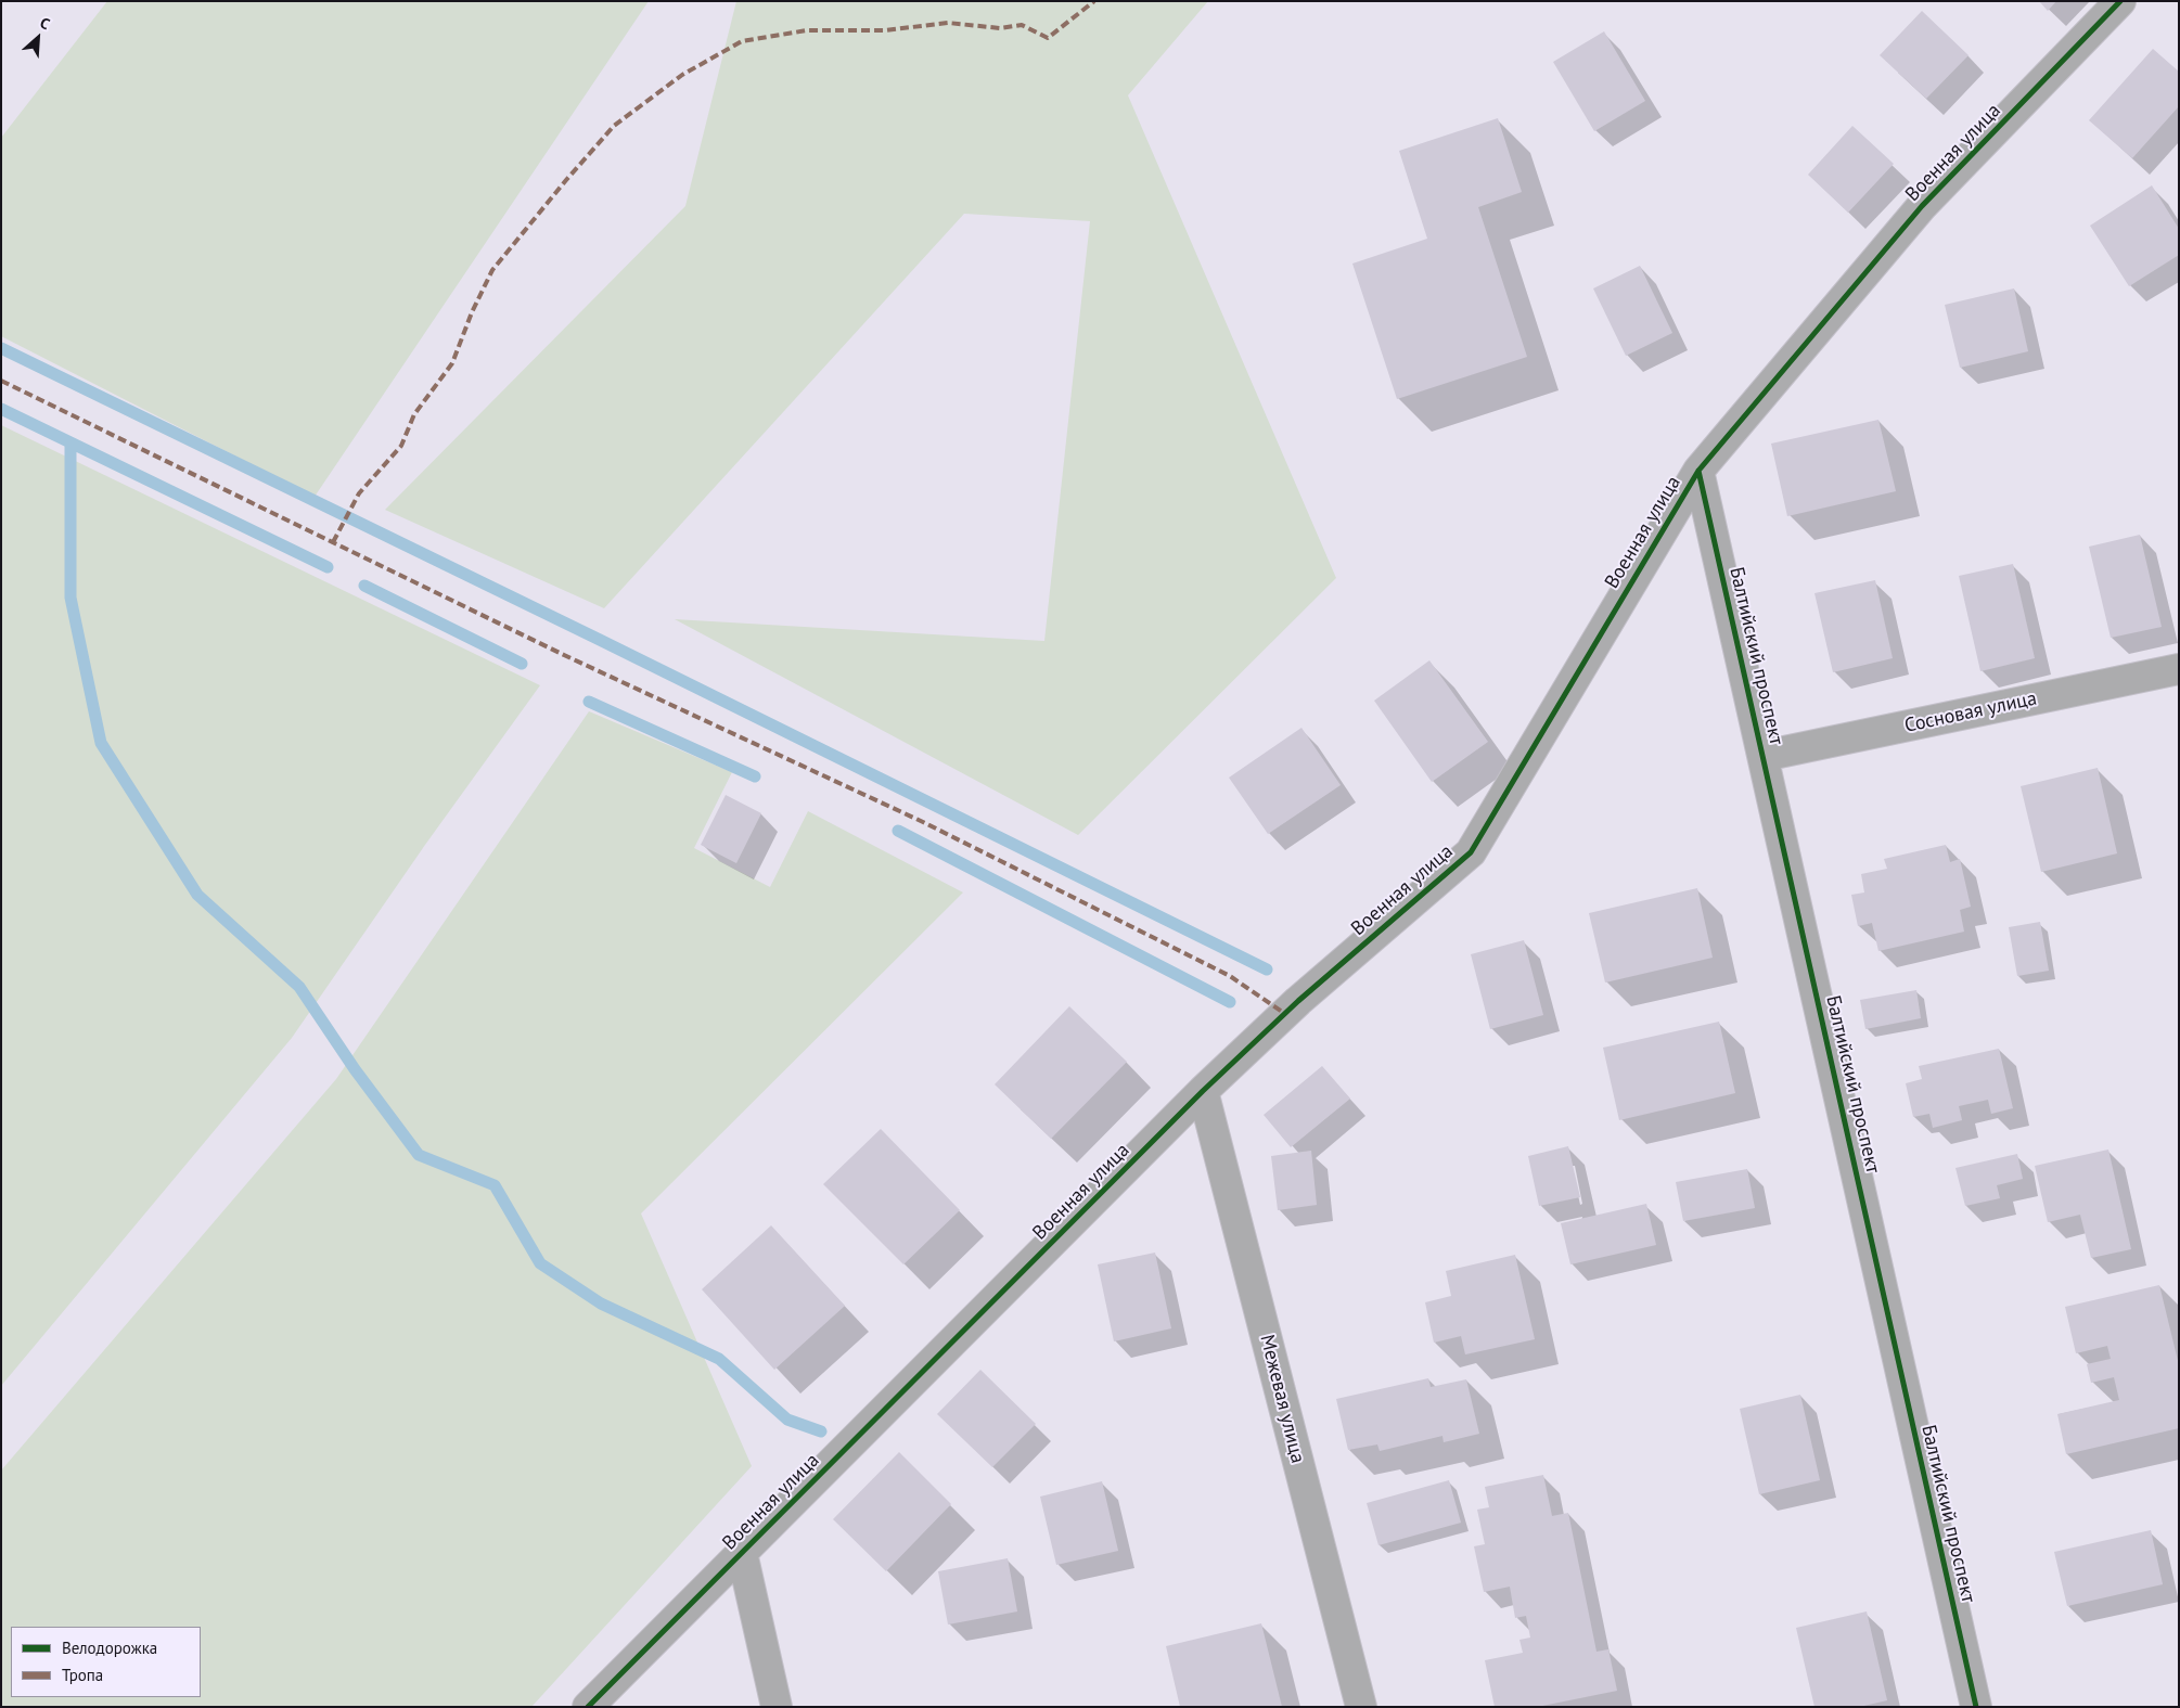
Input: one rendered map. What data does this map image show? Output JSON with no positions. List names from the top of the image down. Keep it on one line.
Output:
{"streets":{"street":["Военная улица","Балтийский проспект","Сосновая улица","Межевая улица"]},"crossings":[["Военная улица","Балтийский проспект"],["Военная улица","Межевая улица"],["Балтийский проспект","Сосновая улица"]],"legend":["Велодорожка","Тропа"],"north":"top right"}
